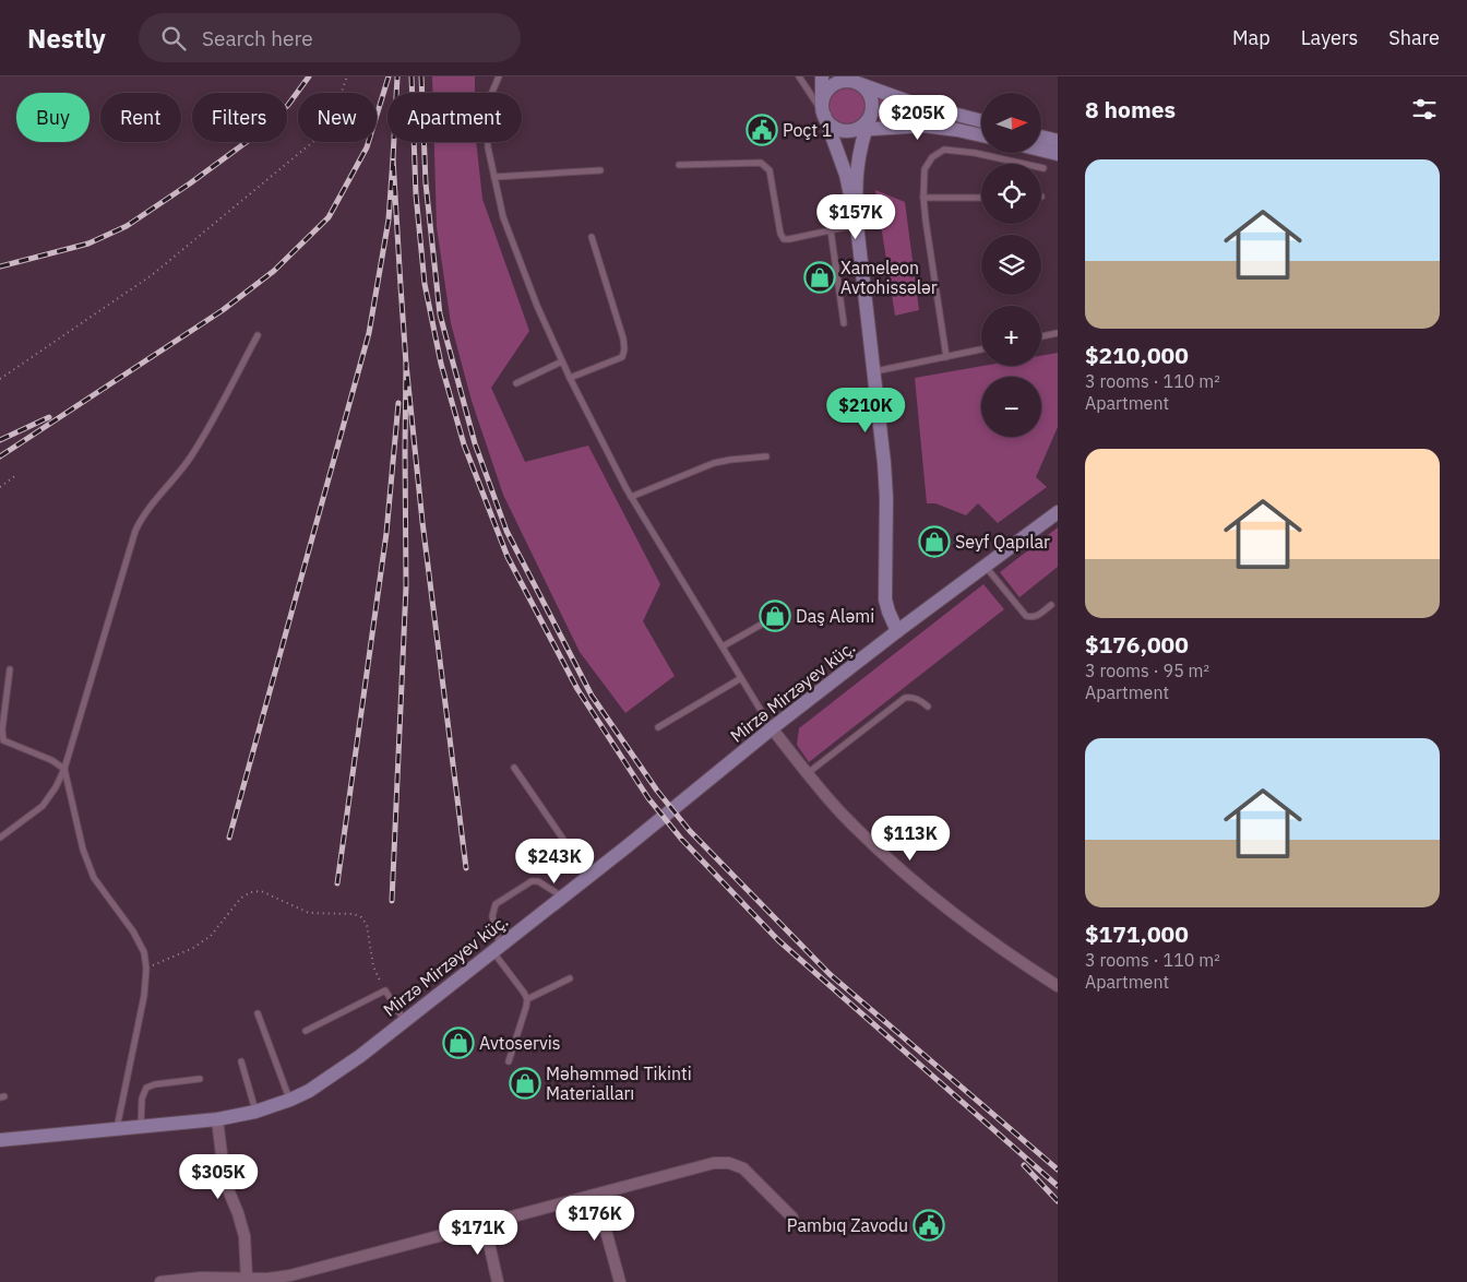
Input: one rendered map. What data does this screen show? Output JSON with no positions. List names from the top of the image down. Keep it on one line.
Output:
{"streets":{"main road":["Mirzə Mirzəyev küç."]},"places":{"public building":["Poçt 1","Pambıq Zavodu"],"shop":["Xameleon Avtohissələr","Seyf Qapılar","Daş Aləmi","Avtoservis","Məhəmməd Tikinti Materialları"]},"north":"right","page":{"header":"Nestly","search":"Search here","nav":["Map","Layers","Share"],"heading":"8 homes","map_buttons":["+","−"],"chip":["Buy","Rent","Filters","New","Apartment"],"price":["$205K","$157K","$210K","$113K","$243K","$305K","$176K","$171K"],"list":[{"name":"$210,000","note":"3 rooms · 110 m² · Apartment"},{"name":"$176,000","note":"3 rooms · 95 m² · Apartment"},{"name":"$171,000","note":"3 rooms · 110 m² · Apartment"}]}}
